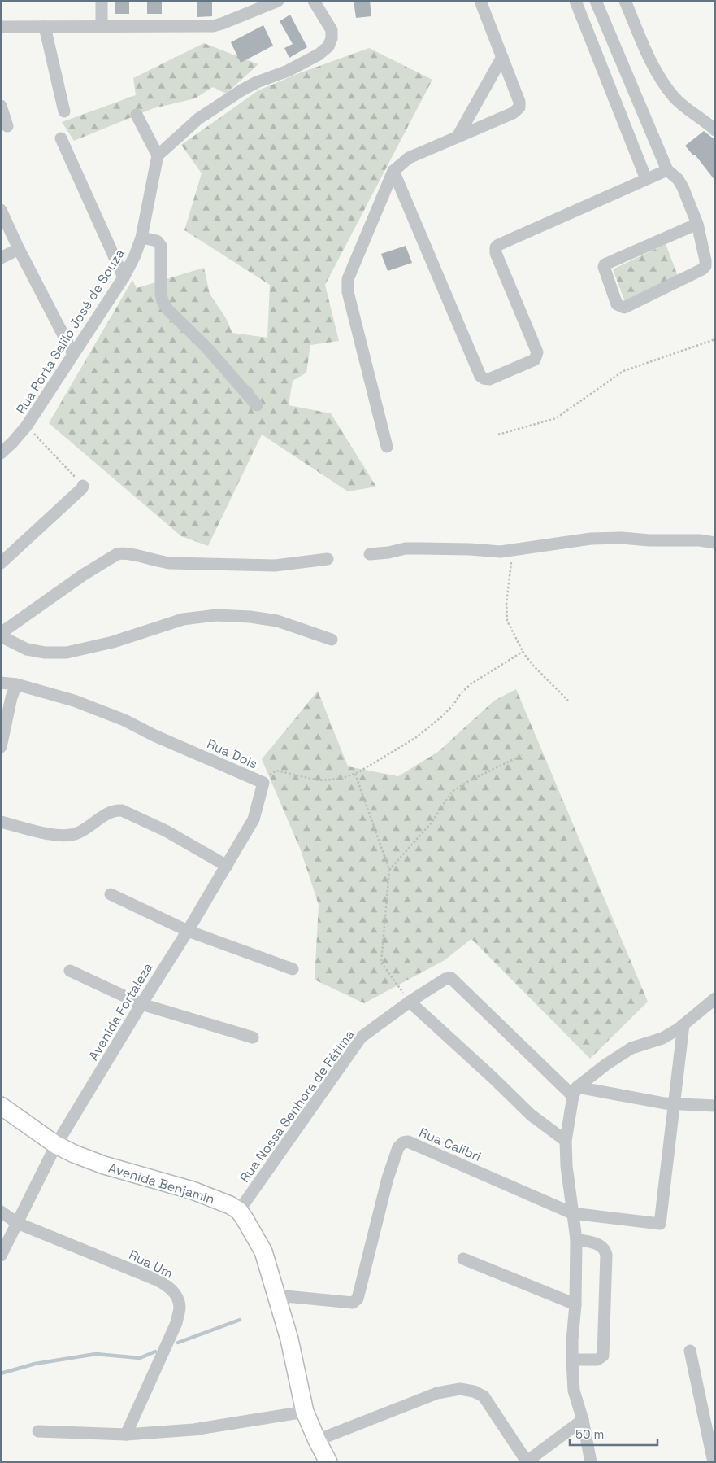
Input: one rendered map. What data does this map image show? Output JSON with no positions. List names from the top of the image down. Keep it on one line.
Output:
{"streets":{"street":["Rua Porta Salilo José de Souza","Rua Dois","Avenida Fortaleza","Rua Nossa Senhora de Fátima","Rua Calibri","Avenida Benjamin","Rua Um"]},"crossings":[["Rua Dois","Avenida Fortaleza"],["Avenida Fortaleza","Avenida Benjamin"],["Avenida Fortaleza","Rua Um"],["Rua Nossa Senhora de Fátima","Avenida Benjamin"]],"scale_bar":"50 m"}
